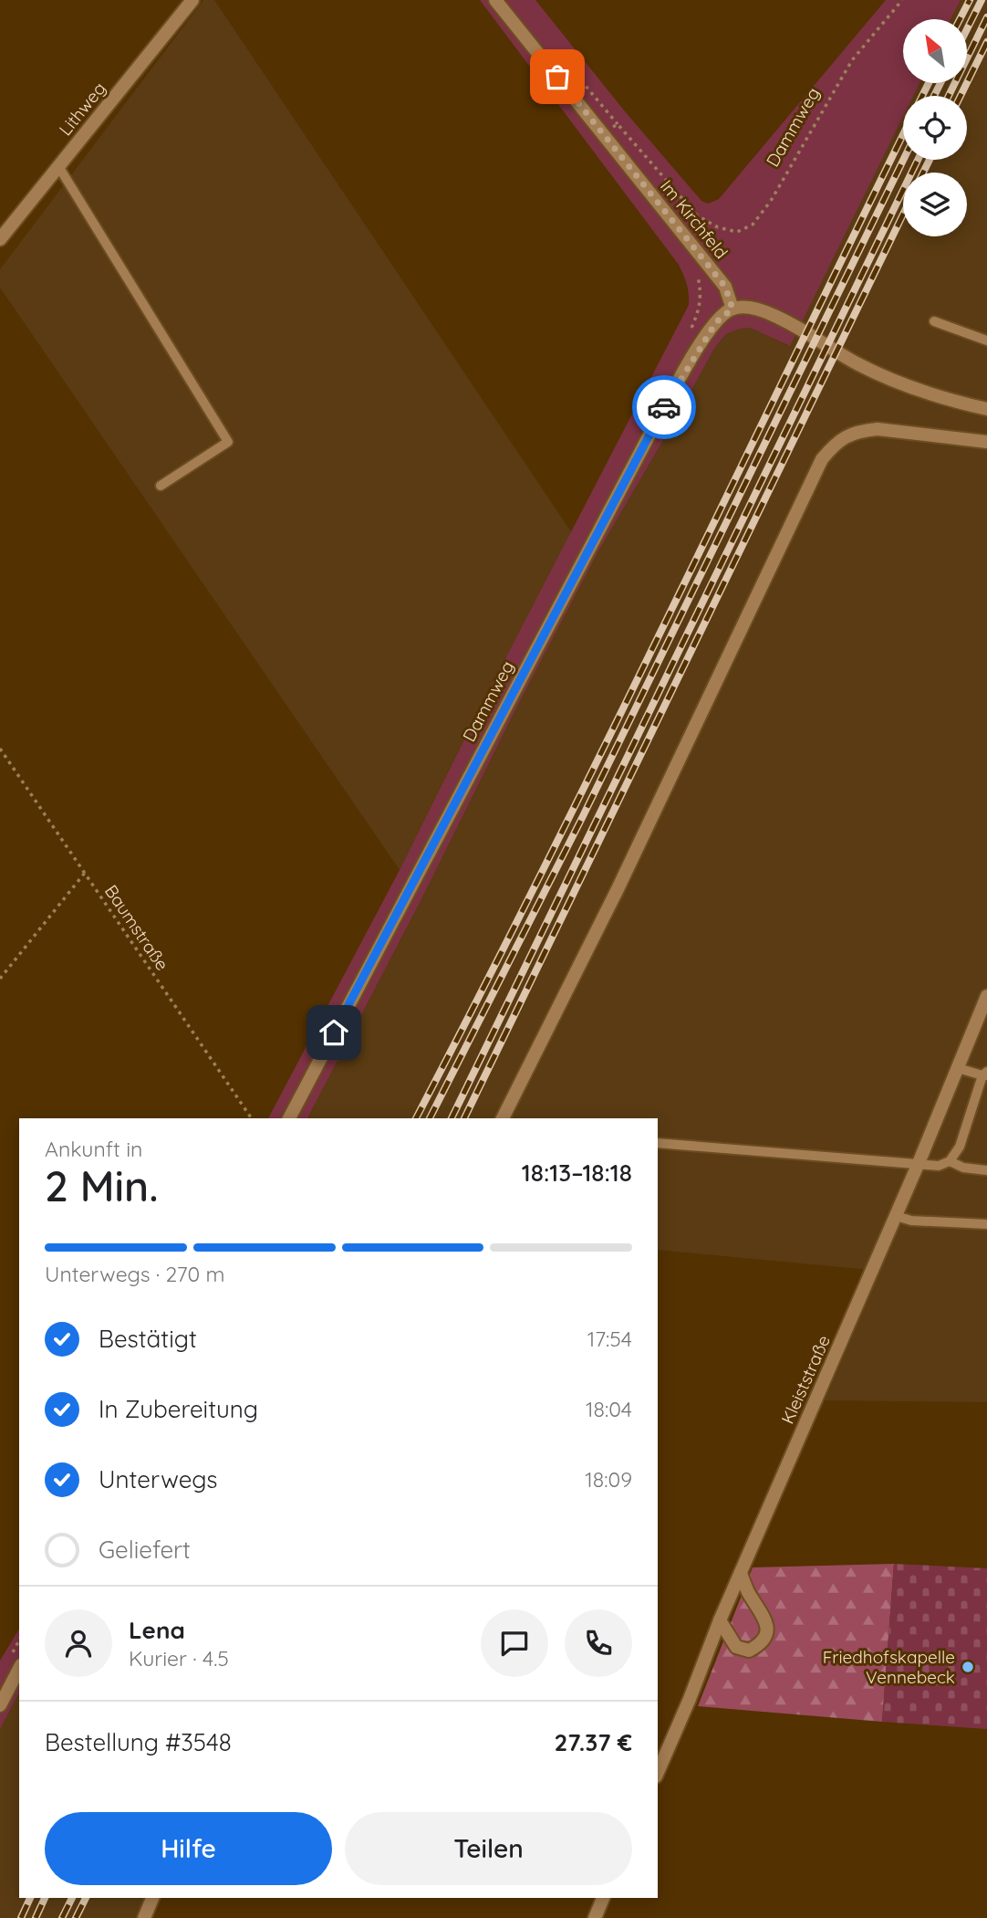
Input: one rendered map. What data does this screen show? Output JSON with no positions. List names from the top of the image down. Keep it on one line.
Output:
{"streets":{"street":["Lithweg","Dammweg","Im Kirchfeld","Kleiststraße"],"path":["Baumstraße"]},"crossings":[["Dammweg","Im Kirchfeld"]],"places":["Friedhofskapelle Vennebeck"],"north":"top left","page":{"heading":["2 Min.","Ankunft in","18:13–18:18"],"panel":["Lena","Kurier · 4.5","Bestellung #3548","27.37 €"],"bar":"Unterwegs · 270 m","list":[["Bestätigt","17:54"],["In Zubereitung","18:04"],["Unterwegs","18:09"],"Geliefert"],"buttons":["Hilfe","Teilen"]}}
